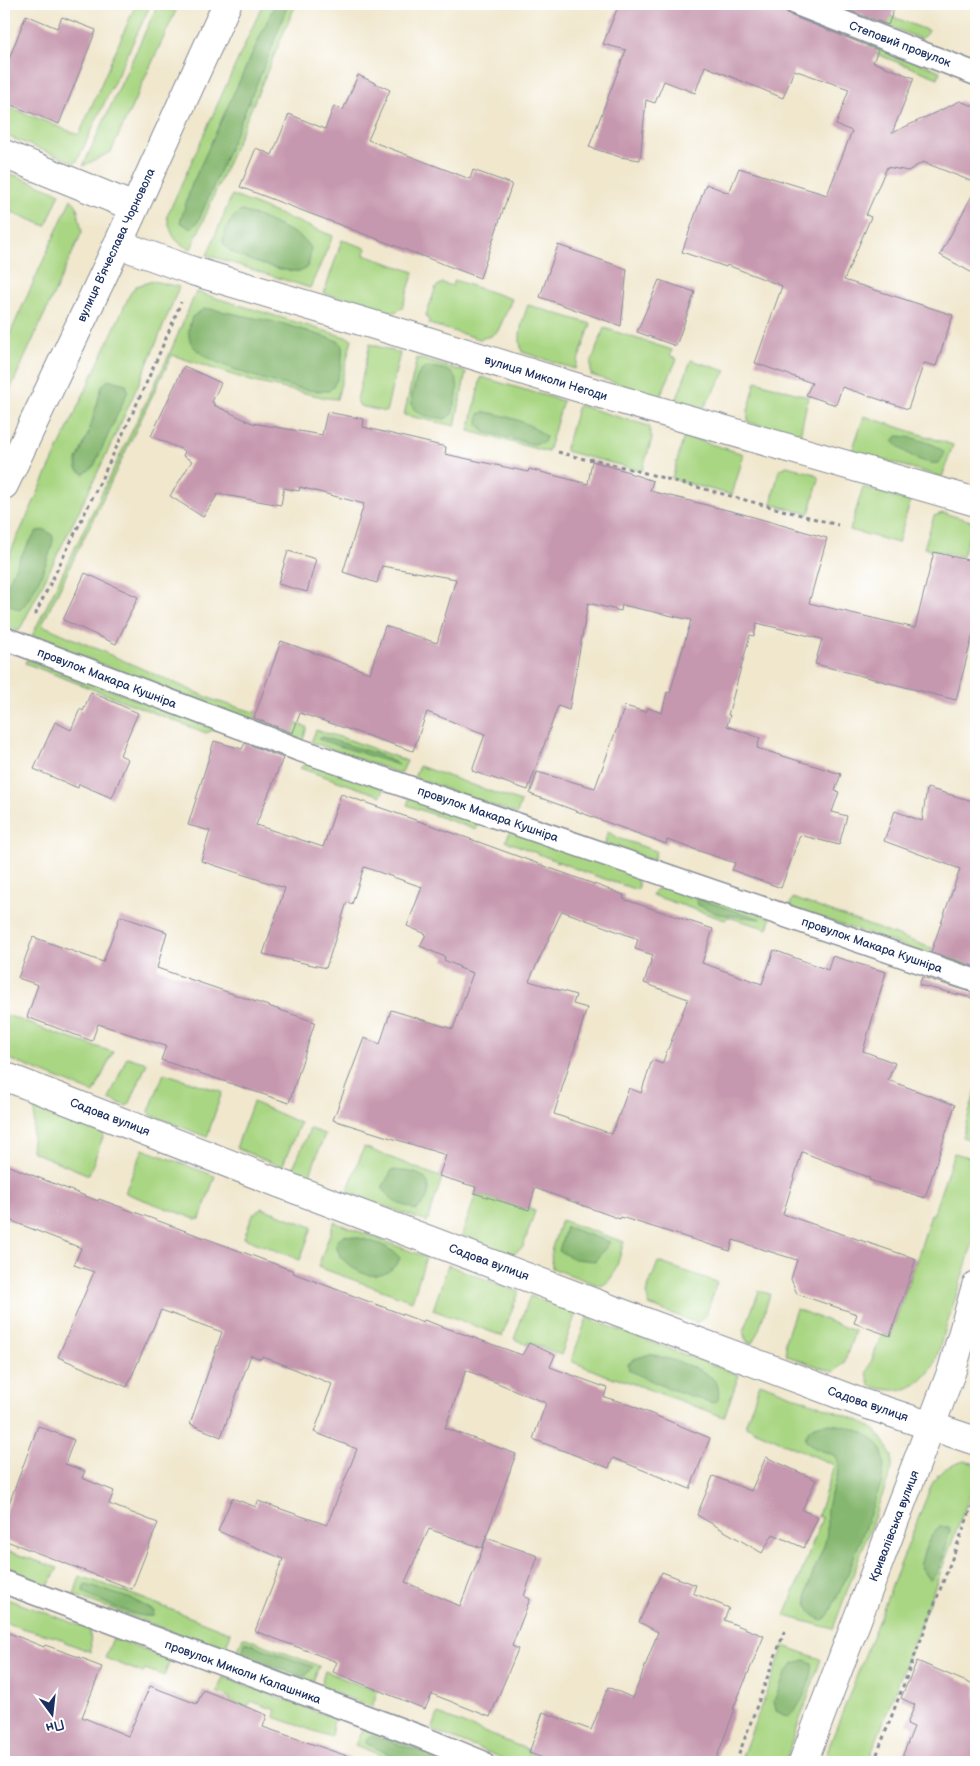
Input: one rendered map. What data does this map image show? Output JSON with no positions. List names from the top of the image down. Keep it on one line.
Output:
{"streets":{"street":["вулиця Вʼячеслава Чорновола","вулиця Миколи Негоди","Садова вулиця","Кривалівська вулиця"],"lane":["Степовий провулок","провулок Макара Кушніра","провулок Миколи Калашника"]},"crossings":[["вулиця Вʼячеслава Чорновола","вулиця Миколи Негоди"],["Садова вулиця","Кривалівська вулиця"]],"north":"bottom"}
